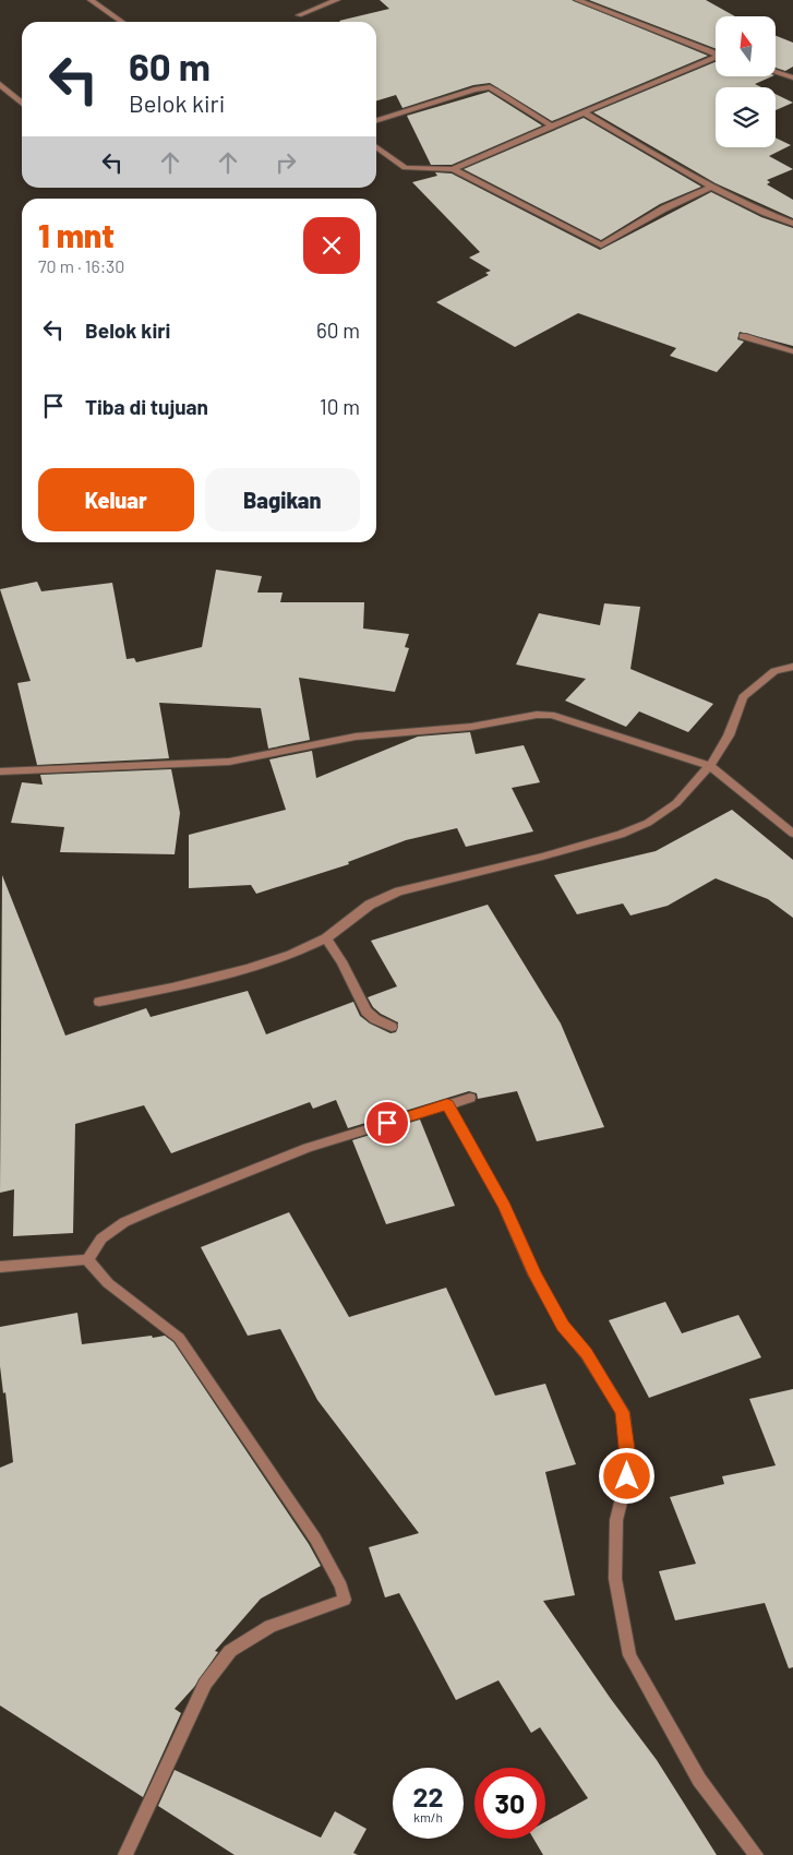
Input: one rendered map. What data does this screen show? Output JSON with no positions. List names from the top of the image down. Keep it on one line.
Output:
{"north":"top","page":{"turn":["60 m","Belok kiri"],"heading":["1 mnt","70 m · 16:30"],"list":[{"name":"Belok kiri","value":"60 m"},{"name":"Tiba di tujuan","value":"10 m"}],"buttons":["Keluar","Bagikan"],"speed":"22 km/h","limit":"30"}}
